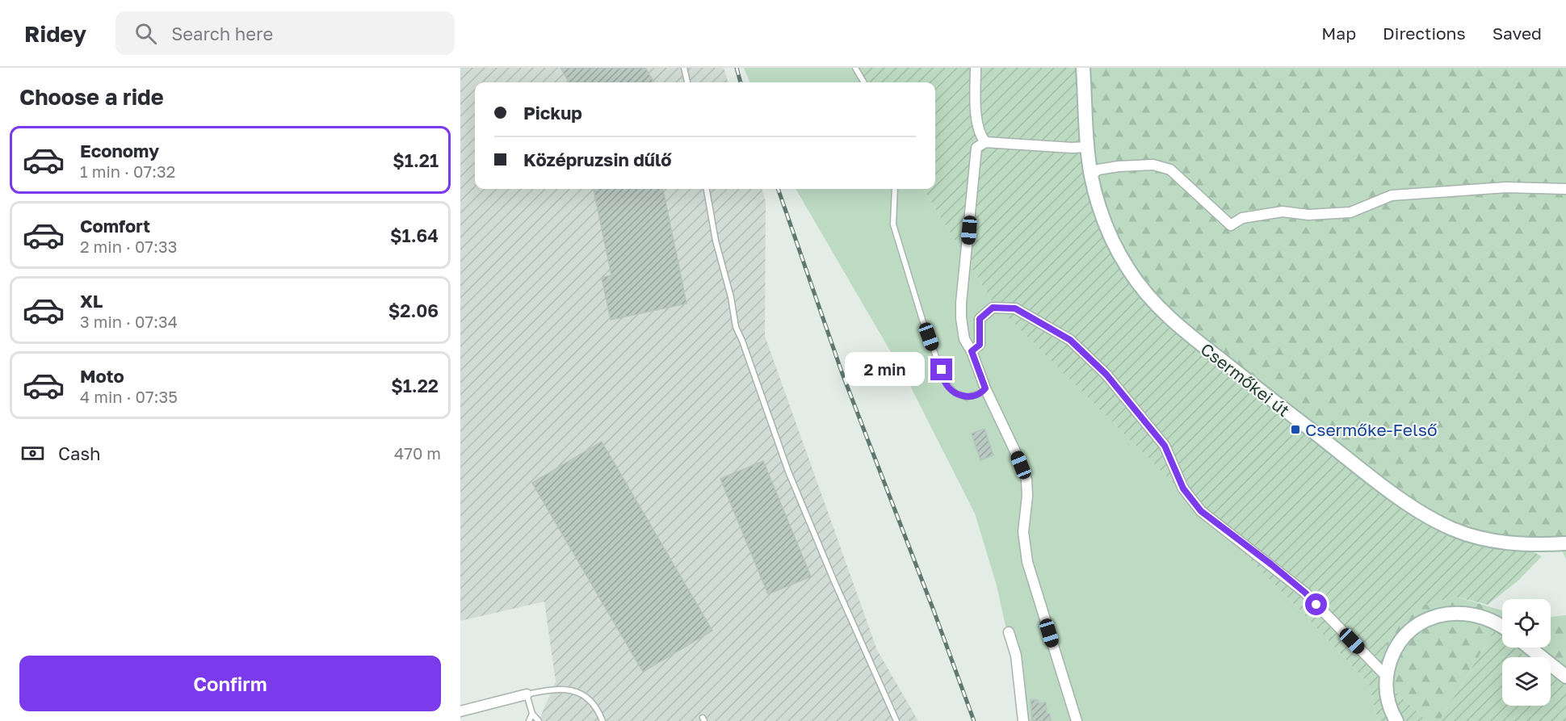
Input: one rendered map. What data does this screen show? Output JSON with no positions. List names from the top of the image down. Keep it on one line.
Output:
{"streets":{"main road":["Csermőkei út"]},"places":{"transit":["Csermőke-Felső"]},"page":{"header":"Ridey","search":"Search here","nav":["Map","Directions","Saved"],"heading":"Choose a ride","banner":["Pickup","Középruzsin dűlő"],"list":[{"name":"Economy","note":"1 min · 07:32","value":"$1.21"},{"name":"Comfort","note":"2 min · 07:33","value":"$1.64"},{"name":"XL","note":"3 min · 07:34","value":"$2.06"},{"name":"Moto","note":"4 min · 07:35","value":"$1.22"}],"bubble":"2 min","pay":["Cash","470 m"],"buttons":"Confirm"}}
